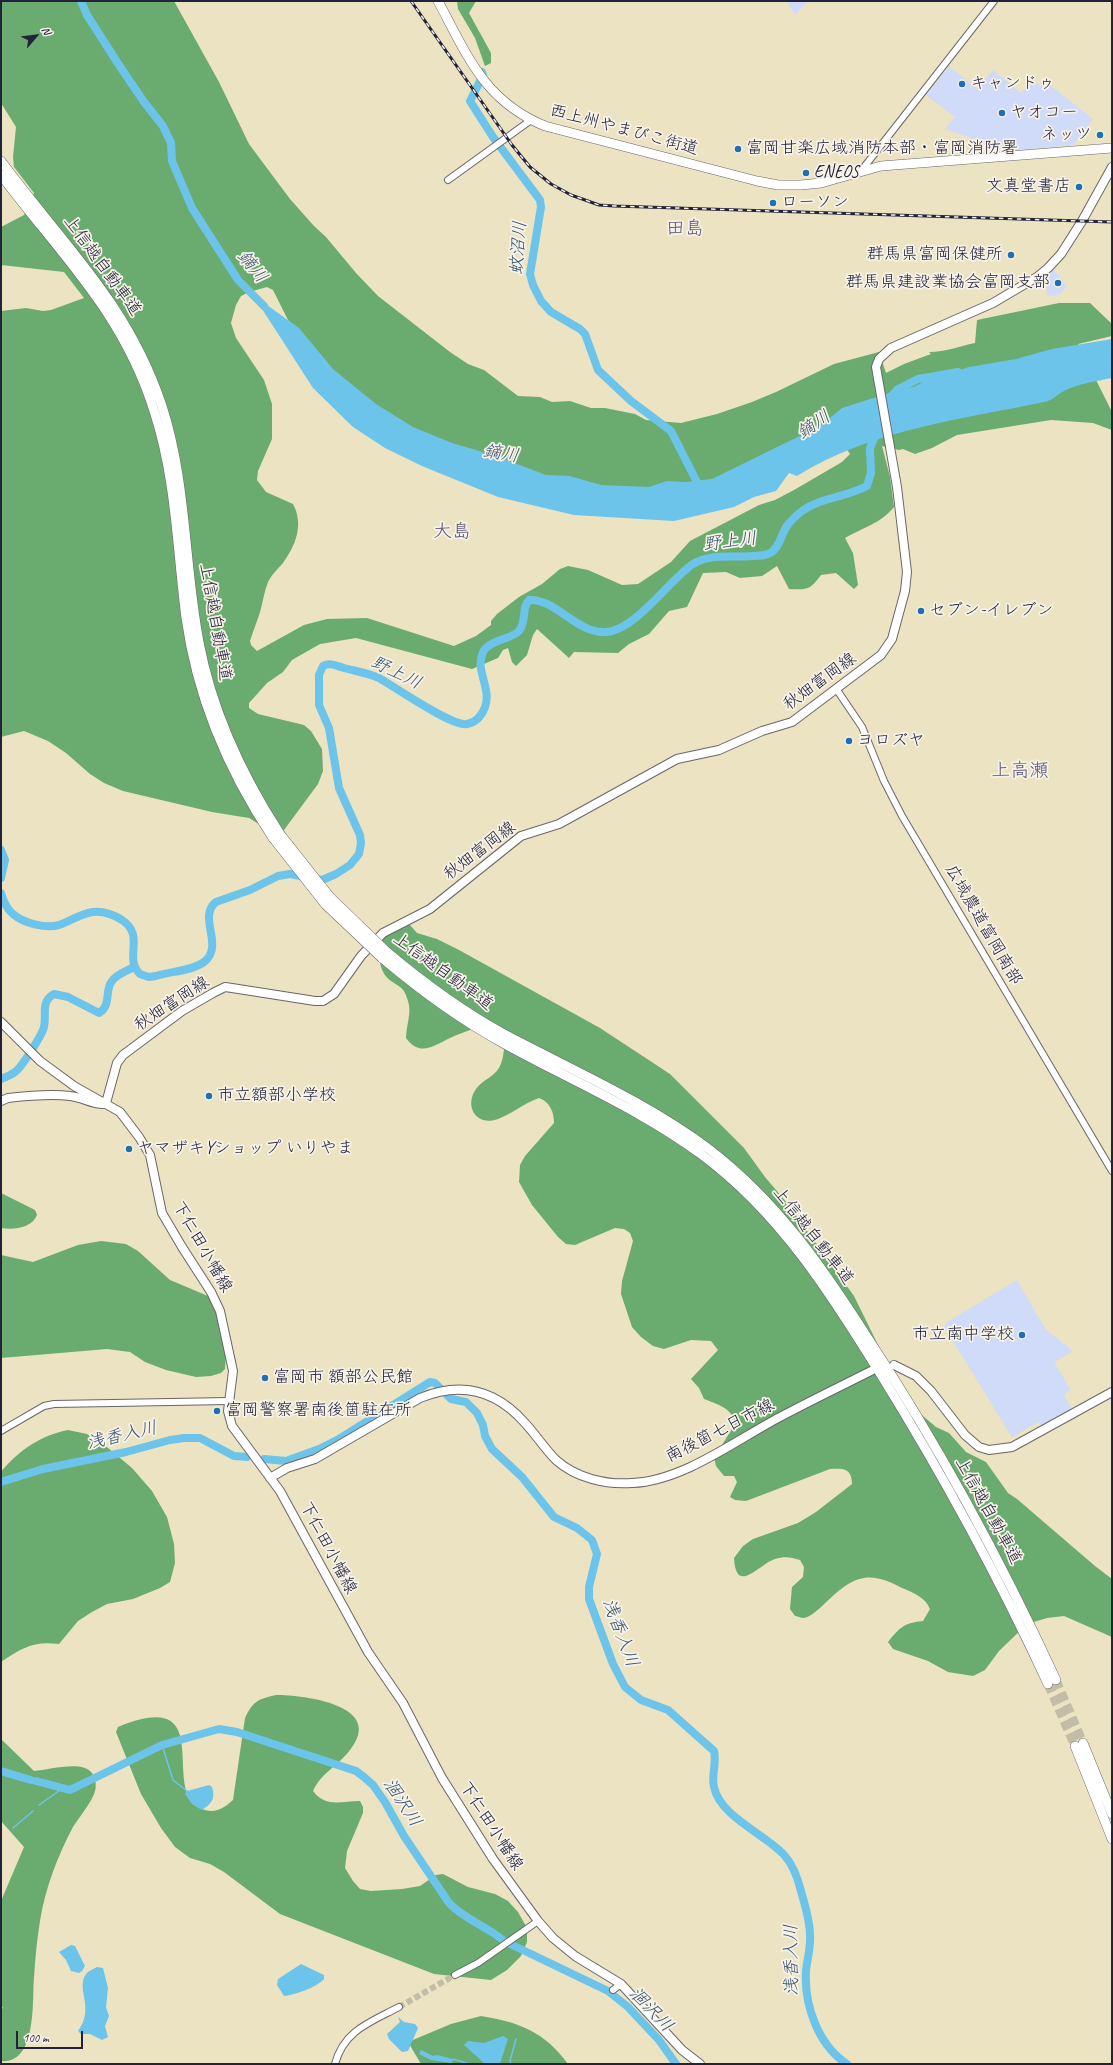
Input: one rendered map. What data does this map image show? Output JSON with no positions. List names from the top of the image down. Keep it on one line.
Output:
{"streets":{"highway":["西上州やまびこ街道","上信越自動車道"],"main road":["秋畑富岡線","下仁田小幡線","南後箇七日市線"],"street":["広域農道富岡南部"]},"crossings":[["秋畑富岡線","広域農道富岡南部"],["秋畑富岡線","下仁田小幡線"],["下仁田小幡線","南後箇七日市線"]],"districts":["田島","大島","上高瀬"],"water":["蚊沼川","鏑川","野上川","浅香入川","涸沢川"],"places":["キャンドゥ","ヤオコー","ネッツ","富岡甘楽広域消防本部・富岡消防署","ENEOS","文真堂書店","ローソン","群馬県富岡保健所","群馬県建設業協会富岡支部","セブン-イレブン","ヨロズヤ","市立額部小学校","ヤマザキYショップ いりやま","市立南中学校","富岡市 額部公民館","富岡警察署南後箇駐在所"],"scale_bar":"100 m","north":"top right"}
